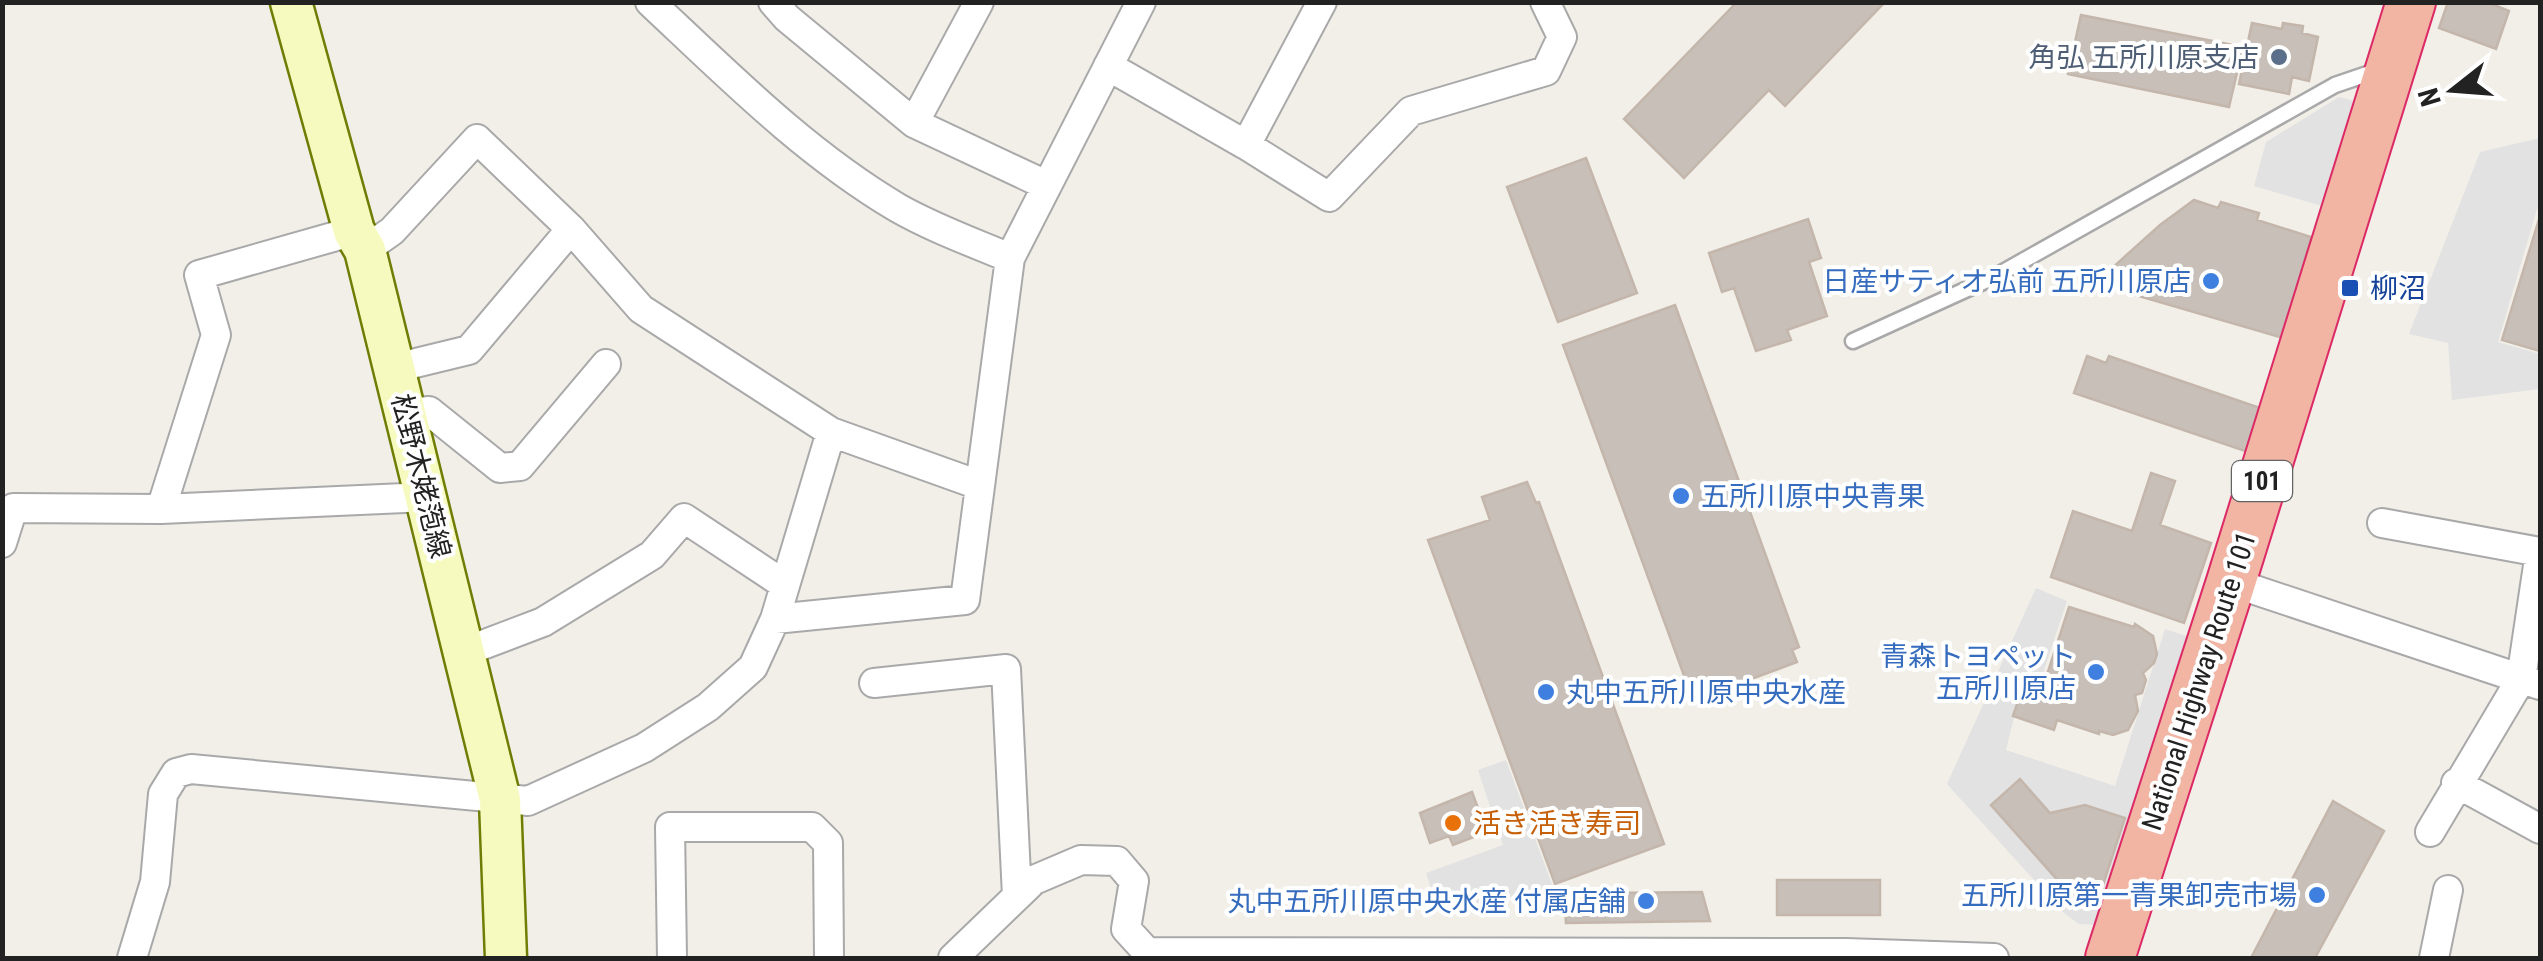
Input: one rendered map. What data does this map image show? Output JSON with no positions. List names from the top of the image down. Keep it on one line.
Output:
{"streets":{"highway":["101","National Highway Route 101"],"main road":["松野木姥萢線"]},"places":{"other":["角弘 五所川原支店","日産サティオ弘前 五所川原店","五所川原中央青果","青森トヨペット 五所川原店","丸中五所川原中央水産","活き活き寿司","五所川原第一青果卸売市場","丸中五所川原中央水産 付属店舗"],"transit":["柳沼"]},"north":"left"}
